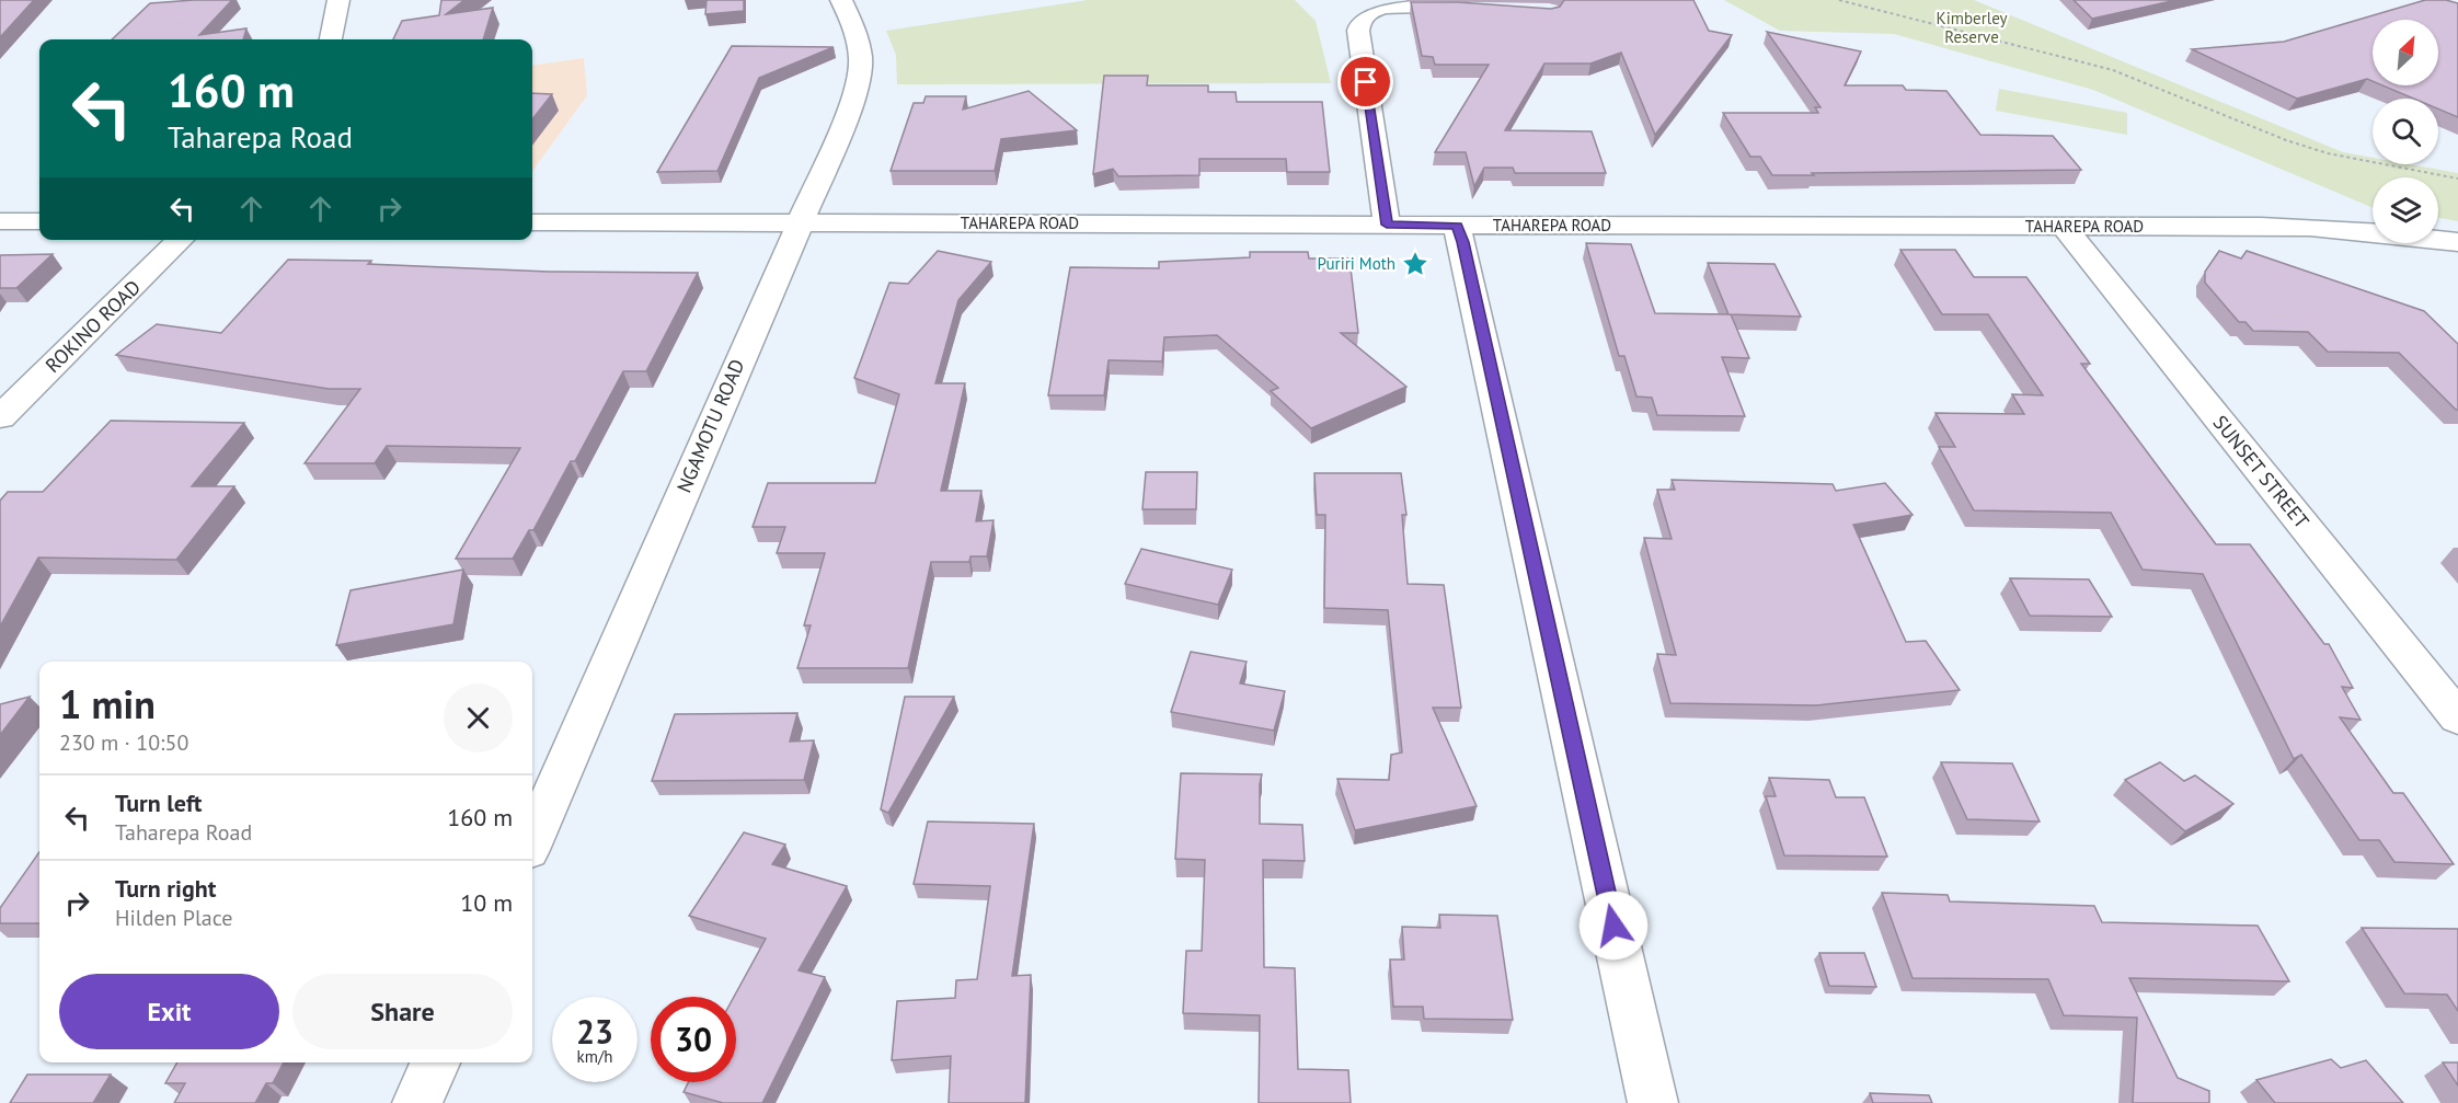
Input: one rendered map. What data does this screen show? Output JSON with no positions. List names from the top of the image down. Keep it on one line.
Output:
{"streets":{"street":["TAHAREPA ROAD","ROKINO ROAD","NGAMOTU ROAD","SUNSET STREET"]},"crossings":[["TAHAREPA ROAD","NGAMOTU ROAD"],["TAHAREPA ROAD","SUNSET STREET"]],"parks":["Kimberley Reserve"],"places":{"place":["Puriri Moth"]},"north":"top right","page":{"turn":["160 m","Taharepa Road"],"heading":["1 min","230 m · 10:50"],"list":[{"name":"Turn left","note":"Taharepa Road","value":"160 m"},{"name":"Turn right","note":"Hilden Place","value":"10 m"}],"buttons":["Exit","Share"],"speed":"23 km/h","limit":"30"}}
